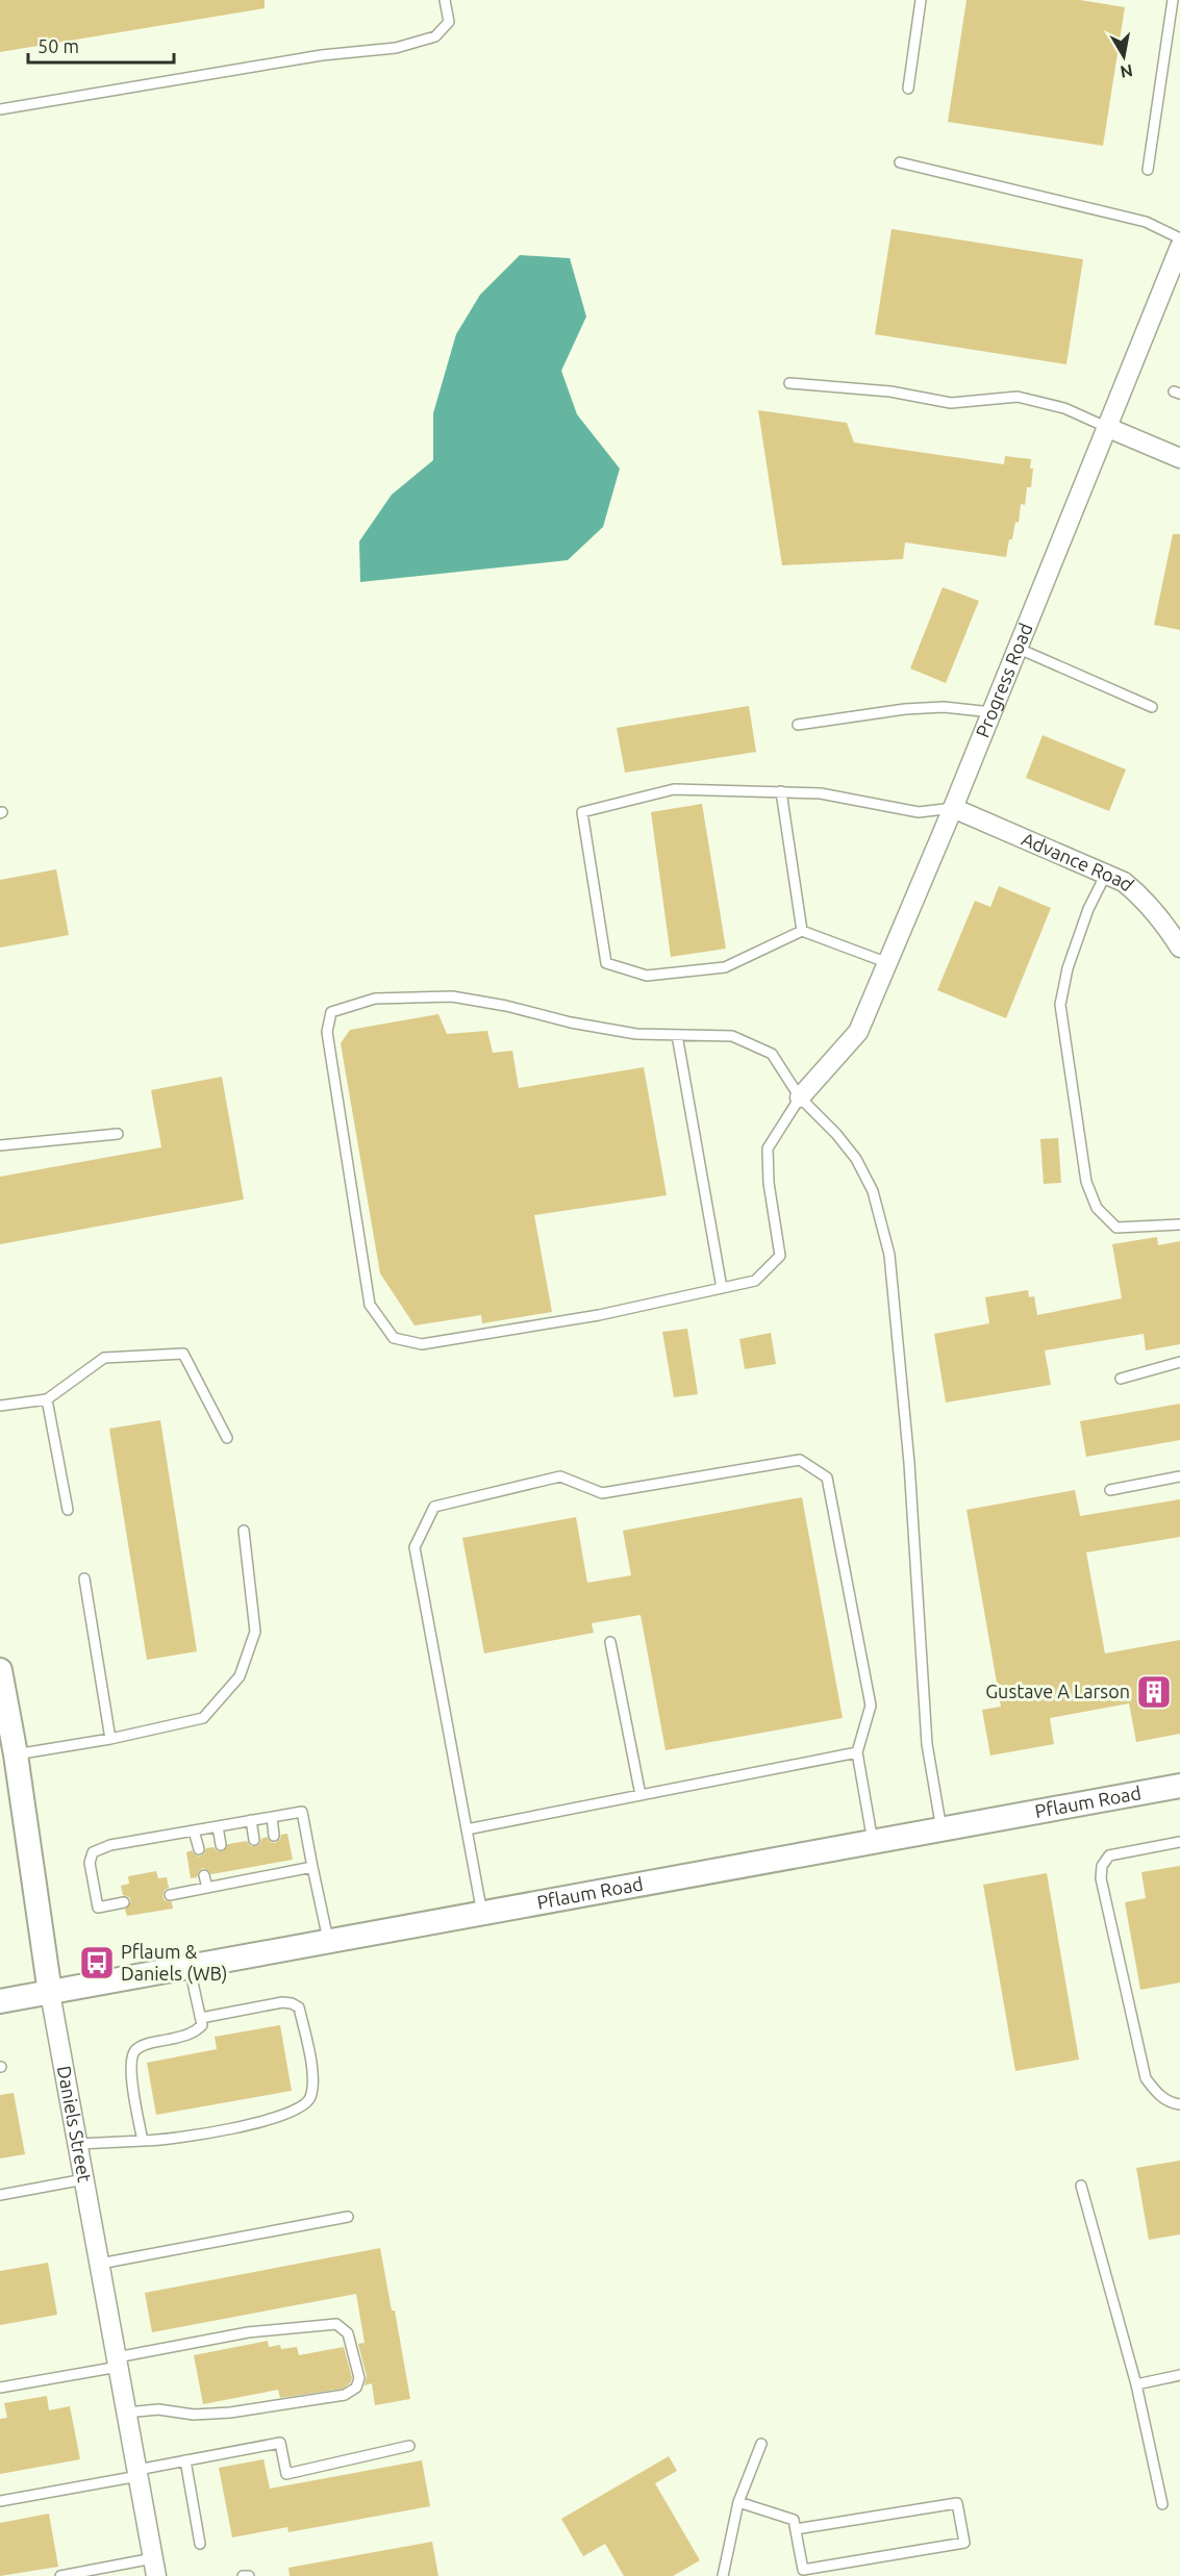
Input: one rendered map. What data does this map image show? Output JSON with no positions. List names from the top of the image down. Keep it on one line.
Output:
{"streets":{"street":["Progress Road","Advance Road","Pflaum Road","Daniels Street"]},"crossings":[["Progress Road","Advance Road"],["Pflaum Road","Daniels Street"]],"places":{"building":["Gustave A Larson"],"bus stop":["Pflaum & Daniels (WB)"]},"scale_bar":"50 m","north":"bottom"}
